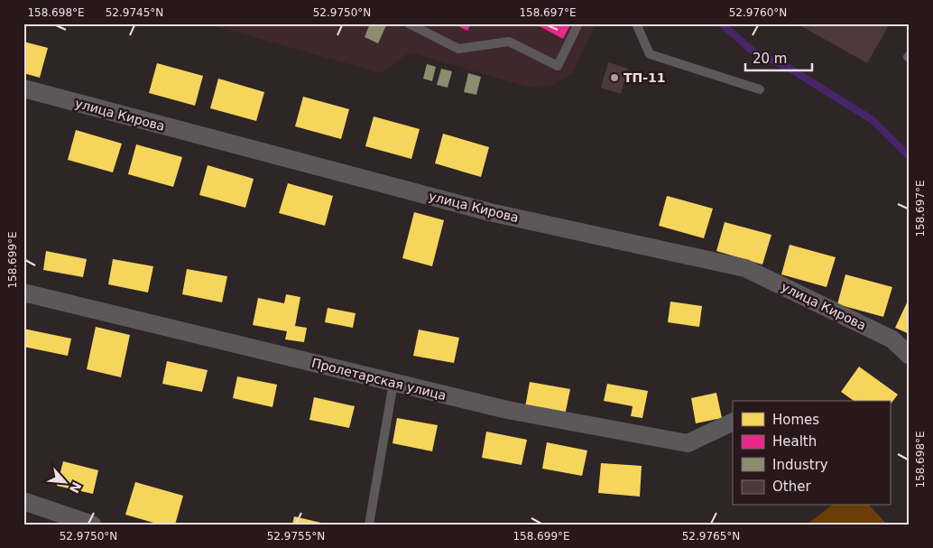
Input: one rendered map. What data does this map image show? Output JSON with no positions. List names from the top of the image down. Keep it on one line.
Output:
{"streets":{"street":["улица Кирова","Пролетарская улица"]},"places":["ТП-11"],"legend":["Homes","Health","Industry","Other"],"scale_bar":"20 m","north":"bottom right","coordinates":["158.698°E","52.9745°N","52.9750°N","158.697°E","52.9760°N","158.699°E","52.9755°N","52.9765°N"]}
